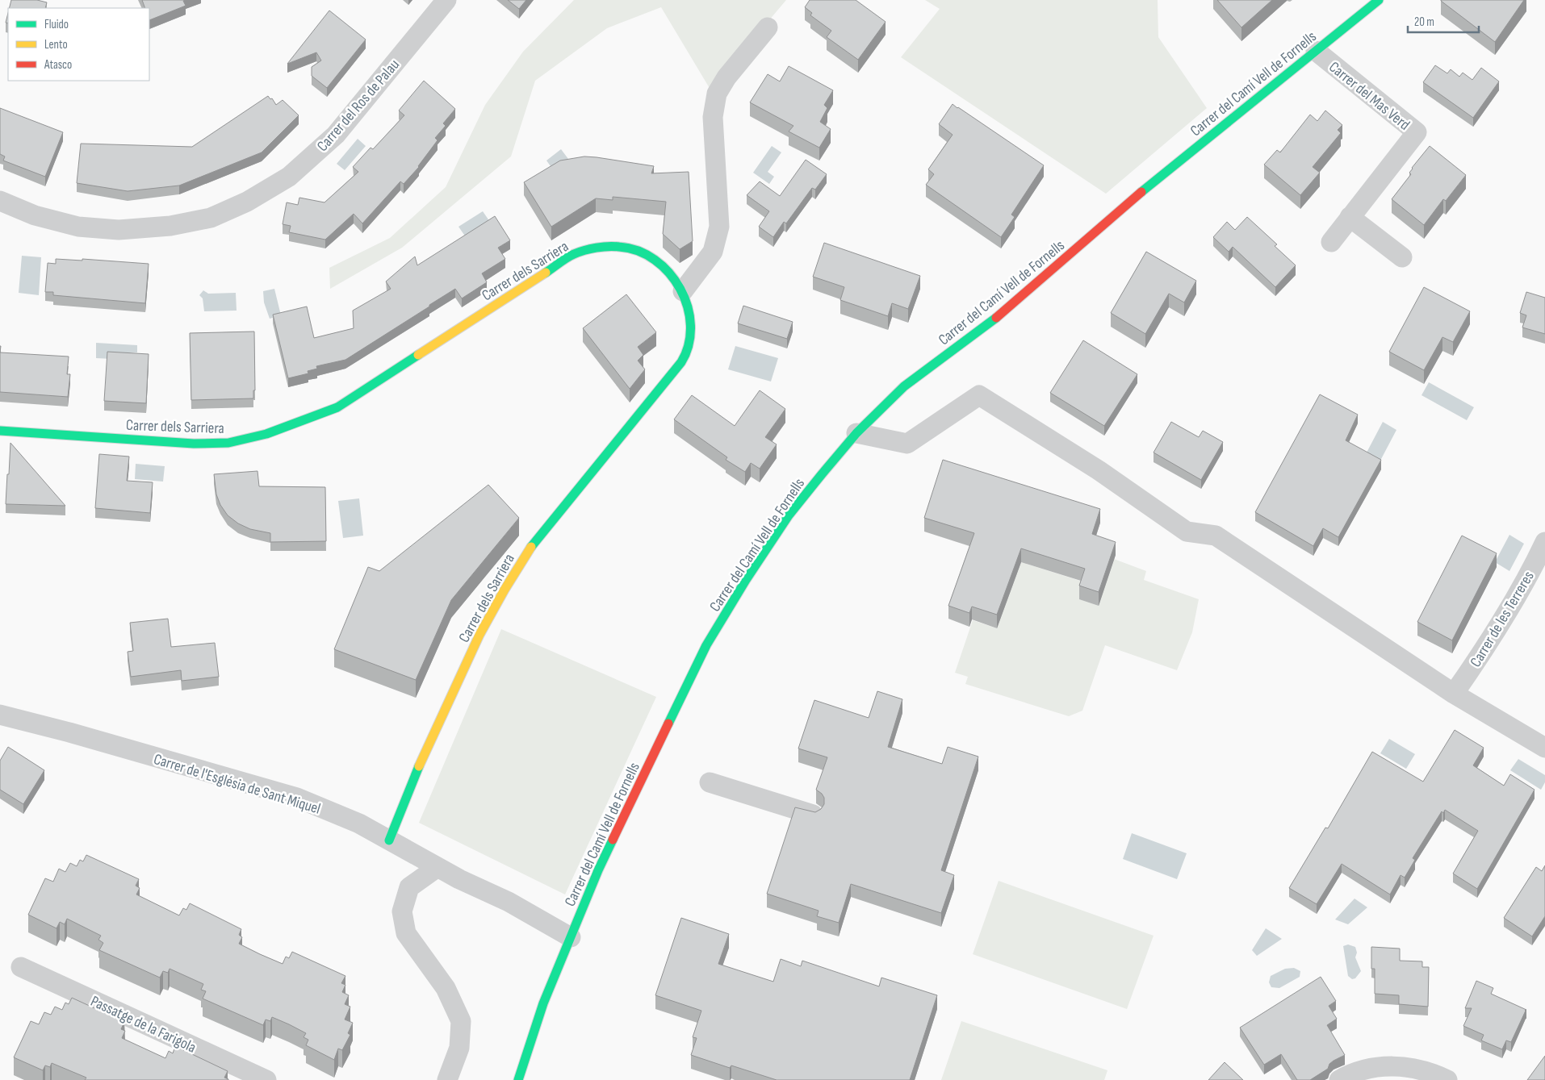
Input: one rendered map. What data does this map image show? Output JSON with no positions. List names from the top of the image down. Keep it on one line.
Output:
{"streets":{"street":["Carrer del Camí Vell de Fornells","Carrer del Mas Verd","Carrer del Ros de Palau","Carrer dels Sarriera","Carrer de les Terreres","Carrer de l'Església de Sant Miquel","Passatge de la Farigola"]},"crossings":[["Carrer del Camí Vell de Fornells","Carrer del Mas Verd"],["Carrer del Camí Vell de Fornells","Carrer de l'Església de Sant Miquel"],["Carrer dels Sarriera","Carrer de l'Església de Sant Miquel"]],"legend":["Fluido","Lento","Atasco"],"scale_bar":"20 m"}
